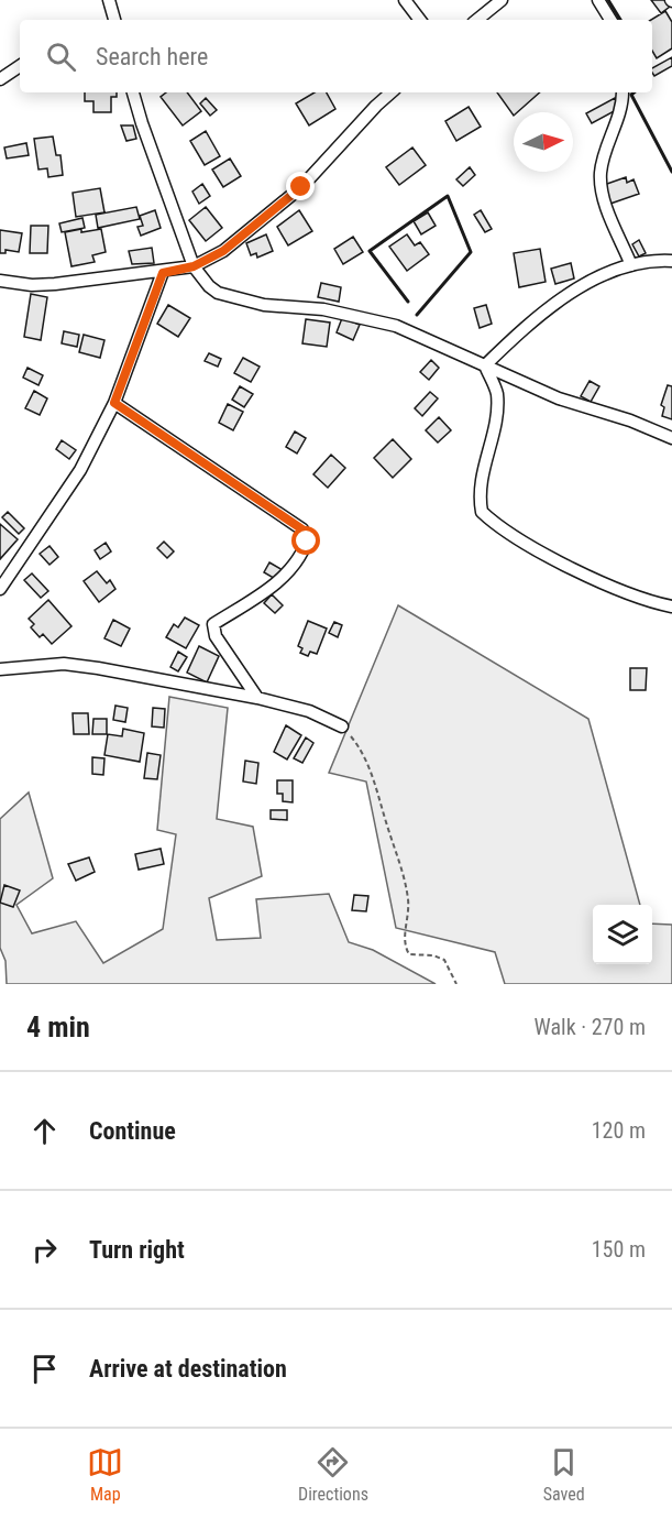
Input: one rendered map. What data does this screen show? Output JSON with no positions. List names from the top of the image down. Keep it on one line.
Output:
{"north":"right","page":{"search":"Search here","heading":["4 min","Walk · 270 m"],"list":[["Continue","120 m"],["Turn right","150 m"],"Arrive at destination"],"nav":["Map","Directions","Saved"]}}
